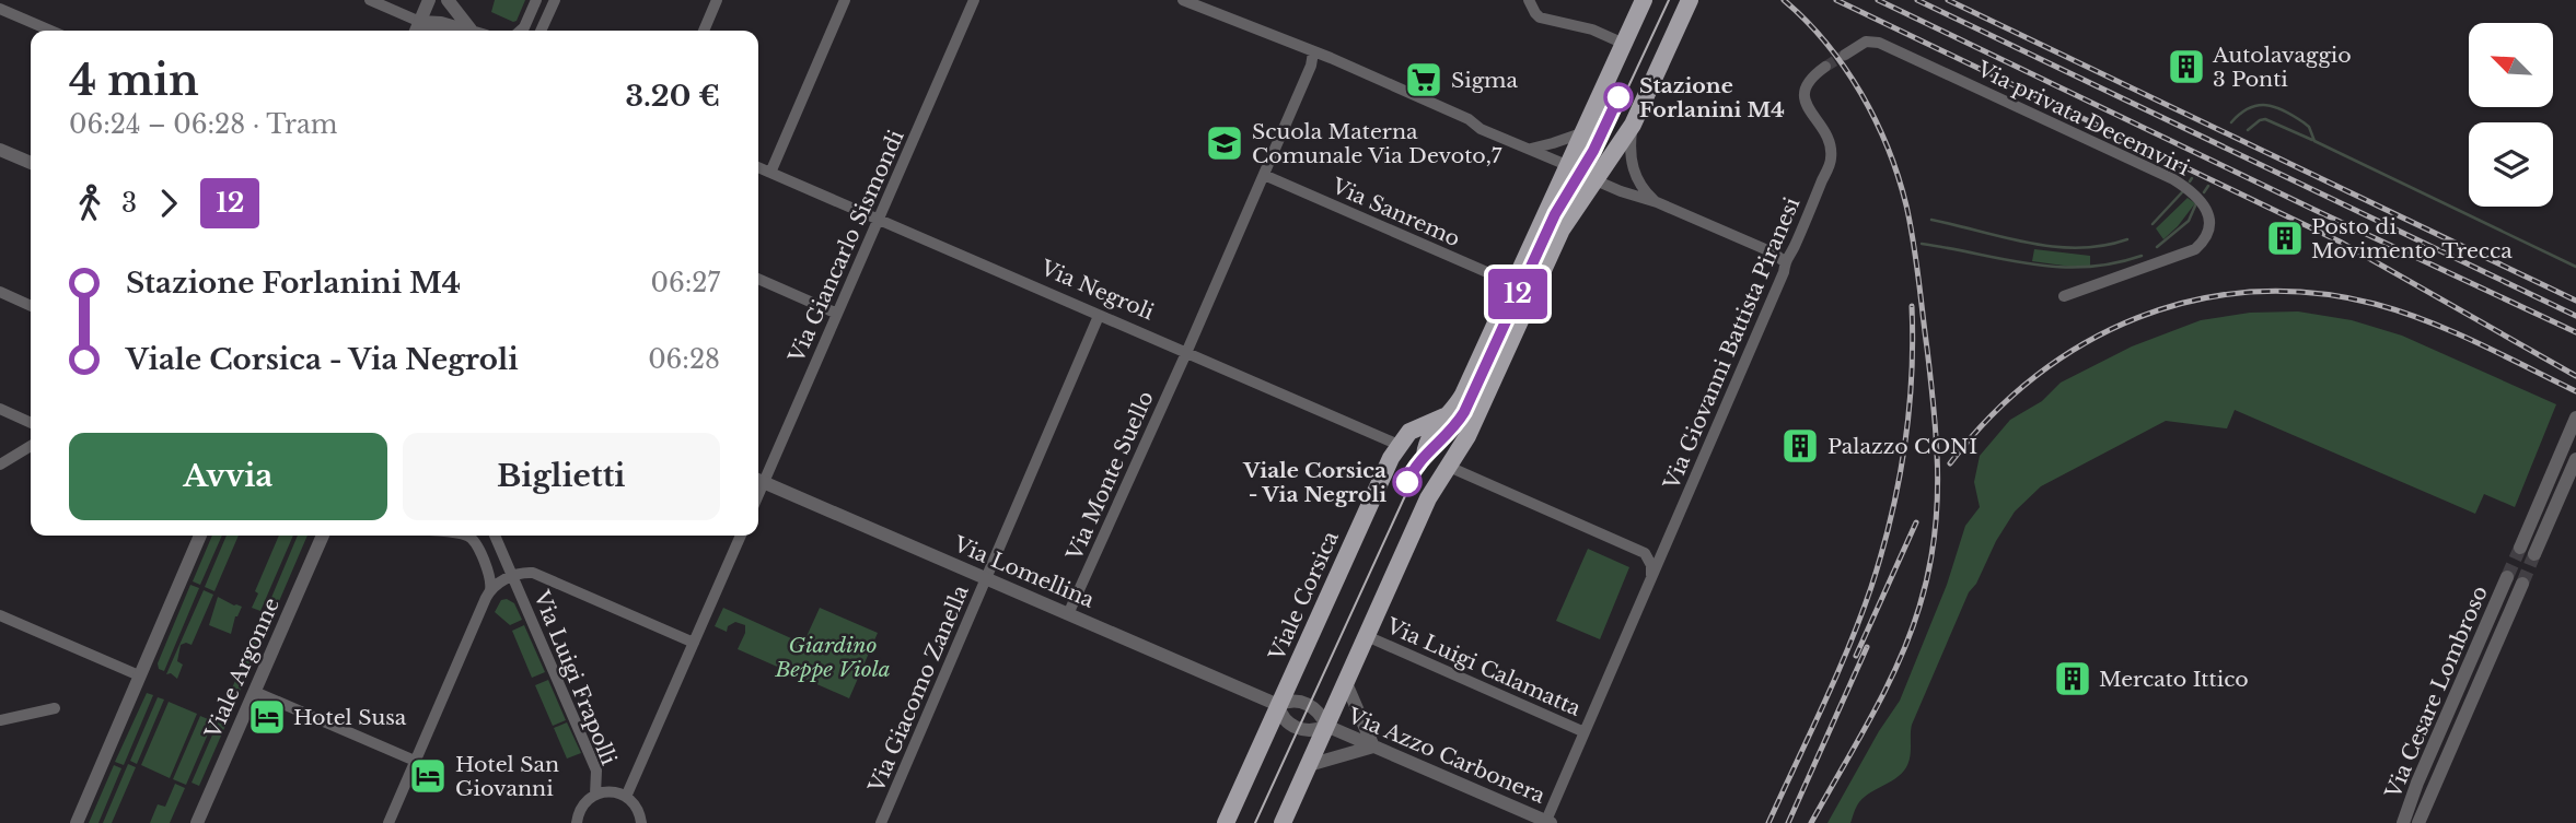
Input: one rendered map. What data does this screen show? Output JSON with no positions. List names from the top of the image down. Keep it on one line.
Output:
{"streets":{"main road":["Via Negroli","Viale Corsica"],"street":["Via privata Decemviri","Via Sanremo","Via Giancarlo Sismondi","Via Giovanni Battista Piranesi","Via Monte Suello","Via Lomellina","Via Luigi Calamatta","Viale Argonne","Via Luigi Frapolli","Via Giacomo Zanella","Via Cesare Lombroso","Via Azzo Carbonera"]},"crossings":[["Via Sanremo","Via Monte Suello"],["Via Giancarlo Sismondi","Via Negroli"],["Via Giancarlo Sismondi","Via Lomellina"],["Via Negroli","Via Monte Suello"],["Via Negroli","Viale Corsica"],["Via Negroli","Via Giacomo Zanella"],["Via Giovanni Battista Piranesi","Via Luigi Calamatta"],["Via Giovanni Battista Piranesi","Via Azzo Carbonera"],["Via Monte Suello","Via Lomellina"],["Via Lomellina","Viale Corsica"],["Via Lomellina","Via Giacomo Zanella"],["Via Lomellina","Via Azzo Carbonera"]],"parks":["Giardino Beppe Viola"],"places":{"building":["Autolavaggio 3 Ponti","Posto di Movimento Trecca","Palazzo CONI","Mercato Ittico"],"supermarket":["Sigma"],"other":["Stazione Forlanini M4","Viale Corsica - Via Negroli"],"school or university":["Scuola Materna Comunale Via Devoto,7"],"hotel":["Hotel Susa","Hotel San Giovanni"]},"lines":["tram line 12"],"north":"top left","page":{"on_map":"12","heading":["4 min","06:24 – 06:28 · Tram","3.20 €"],"legs":["3","12"],"list":[{"name":"Stazione Forlanini M4","value":"06:27"},{"name":"Viale Corsica - Via Negroli","value":"06:28"}],"buttons":["Avvia","Biglietti"]}}
